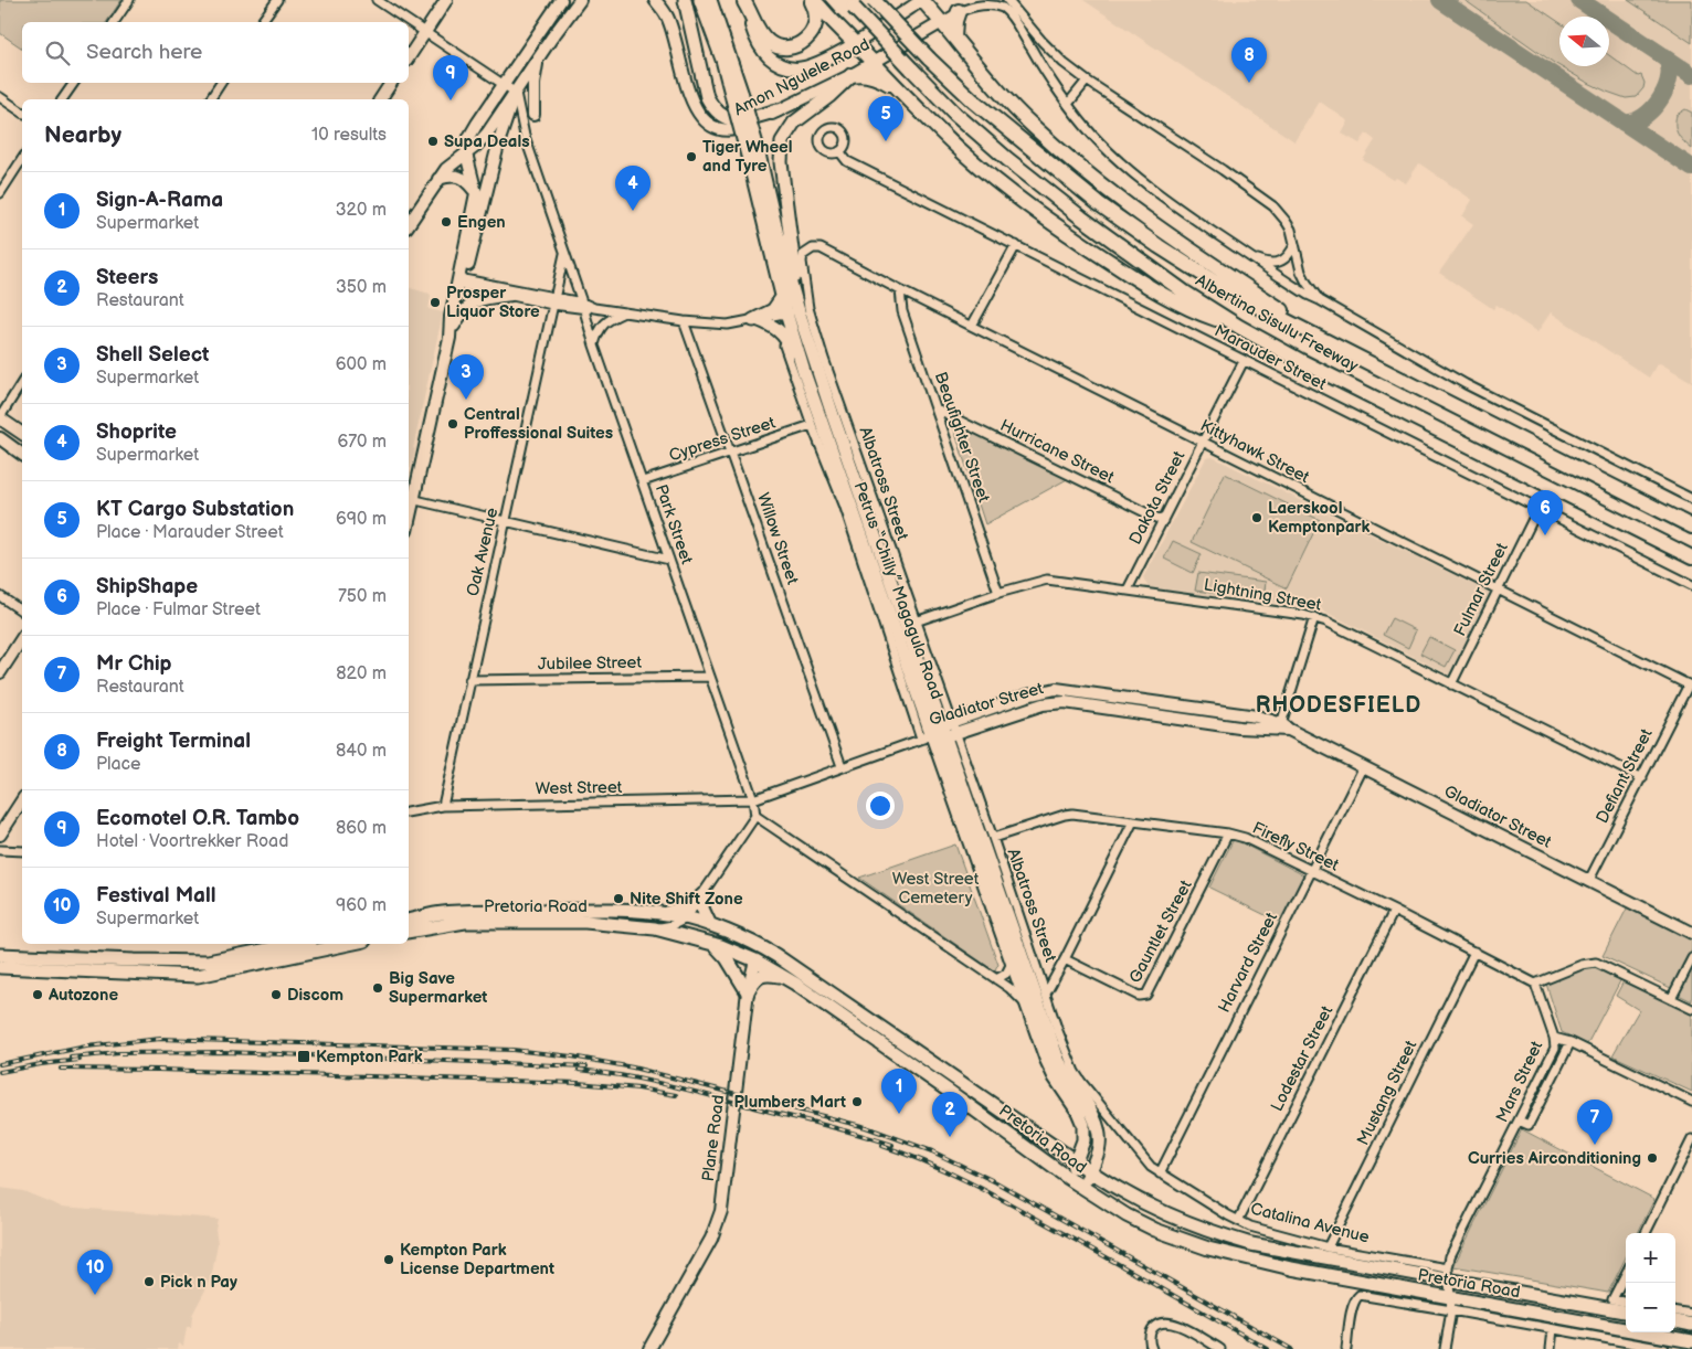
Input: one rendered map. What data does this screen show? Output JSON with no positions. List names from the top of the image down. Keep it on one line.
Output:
{"streets":{"highway":["Albertina Sisulu Freeway"],"main road":["Amon Ngulele Road","Petrus “Chilly” Magagula Road","Gladiator Street","Pretoria Road","Plane Road"],"street":["Marauder Street","Beaufighter Street","Cypress Street","Hurricane Street","Kittyhawk Street","Albatross Street","Dakota Street","Park Street","Willow Street","Oak Avenue","Fulmar Street","Lightning Street","Jubilee Street","Defiant Street","West Street","Firefly Street","Gauntlet Street","Harvard Street","Lodestar Street","Mars Street","Mustang Street","Catalina Avenue"]},"crossings":[["Marauder Street","Dakota Street"],["Marauder Street","Fulmar Street"],["Beaufighter Street","Hurricane Street"],["Beaufighter Street","Kittyhawk Street"],["Beaufighter Street","Lightning Street"],["Cypress Street","Albatross Street"],["Cypress Street","Park Street"],["Cypress Street","Willow Street"],["Hurricane Street","Dakota Street"],["Kittyhawk Street","Albatross Street"],["Kittyhawk Street","Dakota Street"],["Kittyhawk Street","Fulmar Street"],["Kittyhawk Street","Defiant Street"],["Albatross Street","Petrus “Chilly” Magagula Road"],["Albatross Street","Lightning Street"],["Albatross Street","Gladiator Street"],["Albatross Street","Firefly Street"],["Albatross Street","Catalina Avenue"],["Dakota Street","Lightning Street"],["Park Street","Oak Avenue"],["Park Street","Jubilee Street"],["Park Street","Gladiator Street"],["Park Street","West Street"],["Willow Street","Gladiator Street"],["Oak Avenue","Jubilee Street"],["Oak Avenue","West Street"],["Fulmar Street","Lightning Street"],["Petrus “Chilly” Magagula Road","Gladiator Street"],["Petrus “Chilly” Magagula Road","Pretoria Road"],["Lightning Street","Defiant Street"],["Gladiator Street","Defiant Street"],["Gladiator Street","West Street"],["Gladiator Street","Harvard Street"],["Firefly Street","Gauntlet Street"],["Firefly Street","Harvard Street"],["Firefly Street","Lodestar Street"],["Firefly Street","Mars Street"],["Firefly Street","Mustang Street"],["Pretoria Road","Mars Street"],["Pretoria Road","Plane Road"],["Pretoria Road","Catalina Avenue"],["Harvard Street","Catalina Avenue"],["Lodestar Street","Catalina Avenue"],["Mars Street","Catalina Avenue"],["Mustang Street","Catalina Avenue"]],"districts":["RHODESFIELD"],"parks":["West Street Cemetery"],"places":{"other":["Supa Deals","Tiger Wheel and Tyre","Engen","Prosper Liquor Store","Central Proffessional Suites","Laerskool Kemptonpark","Nite Shift Zone","Big Save Supermarket","Autozone","Discom","Plumbers Mart","Curries Airconditioning","Kempton Park License Department","Pick n Pay"],"transit":["Kempton Park"]},"north":"left","page":{"search":"Search here","pins":["8","9","5","4","3","6","1","2","7","10"],"heading":["Nearby","10 results"],"list":[{"mark":"1","name":"Sign-A-Rama","note":"Supermarket","value":"320 m"},{"mark":"2","name":"Steers","note":"Restaurant","value":"350 m"},{"mark":"3","name":"Shell Select","note":"Supermarket","value":"600 m"},{"mark":"4","name":"Shoprite","note":"Supermarket","value":"670 m"},{"mark":"5","name":"KT Cargo Substation","note":"Place · Marauder Street","value":"690 m"},{"mark":"6","name":"ShipShape","note":"Place · Fulmar Street","value":"750 m"},{"mark":"7","name":"Mr Chip","note":"Restaurant","value":"820 m"},{"mark":"8","name":"Freight Terminal","note":"Place","value":"840 m"},{"mark":"9","name":"Ecomotel O.R. Tambo","note":"Hotel · Voortrekker Road","value":"860 m"},{"mark":"10","name":"Festival Mall","note":"Supermarket","value":"960 m"}],"map_buttons":["+","−"]}}
